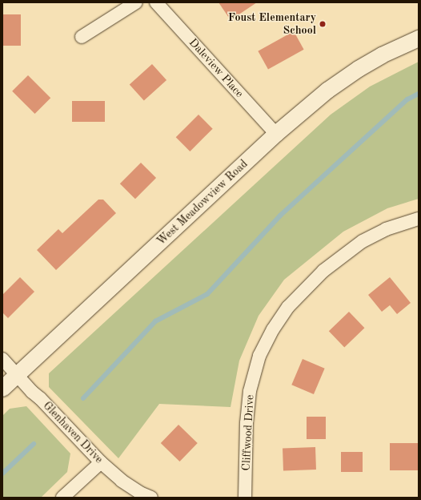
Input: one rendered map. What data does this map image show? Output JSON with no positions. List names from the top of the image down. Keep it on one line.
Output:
{"streets":{"street":["Daleview Place","West Meadowview Road","Glenhaven Drive","Cliffwood Drive"]},"crossings":[["Daleview Place","West Meadowview Road"],["West Meadowview Road","Glenhaven Drive"]],"places":["Foust Elementary School"]}
